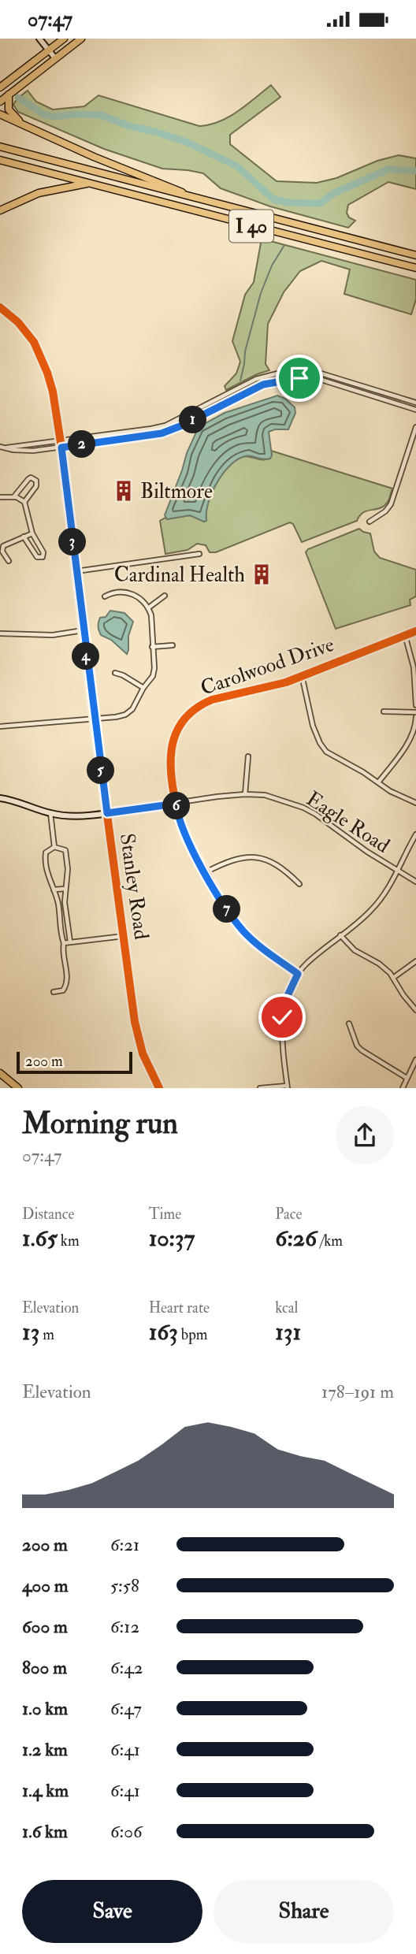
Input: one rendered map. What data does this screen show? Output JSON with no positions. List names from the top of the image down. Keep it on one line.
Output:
{"streets":{"highway":["I 40"],"street":["Carolwood Drive","Eagle Road","Stanley Road"]},"crossings":[["Carolwood Drive","Eagle Road"],["Eagle Road","Stanley Road"]],"places":{"building":["Biltmore","Cardinal Health"]},"scale_bar":"200 m","page":{"status":"07:47","pins":["1","2","3","4","5","6","7"],"scale":"200 m","heading":["Morning run","07:47"],"stats":[["Distance","1.65 km"],["Time","10:37"],["Pace","6:26 /km"],["Elevation","13 m"],["Heart rate","163 bpm"],["kcal","131"]],"chart":["Elevation","178–191 m"],"list":[{"name":"200 m","note":"6:21"},{"name":"400 m","note":"5:58"},{"name":"600 m","note":"6:12"},{"name":"800 m","note":"6:42"},{"name":"1.0 km","note":"6:47"},{"name":"1.2 km","note":"6:41"},{"name":"1.4 km","note":"6:41"},{"name":"1.6 km","note":"6:06"}],"buttons":["Save","Share"]}}
